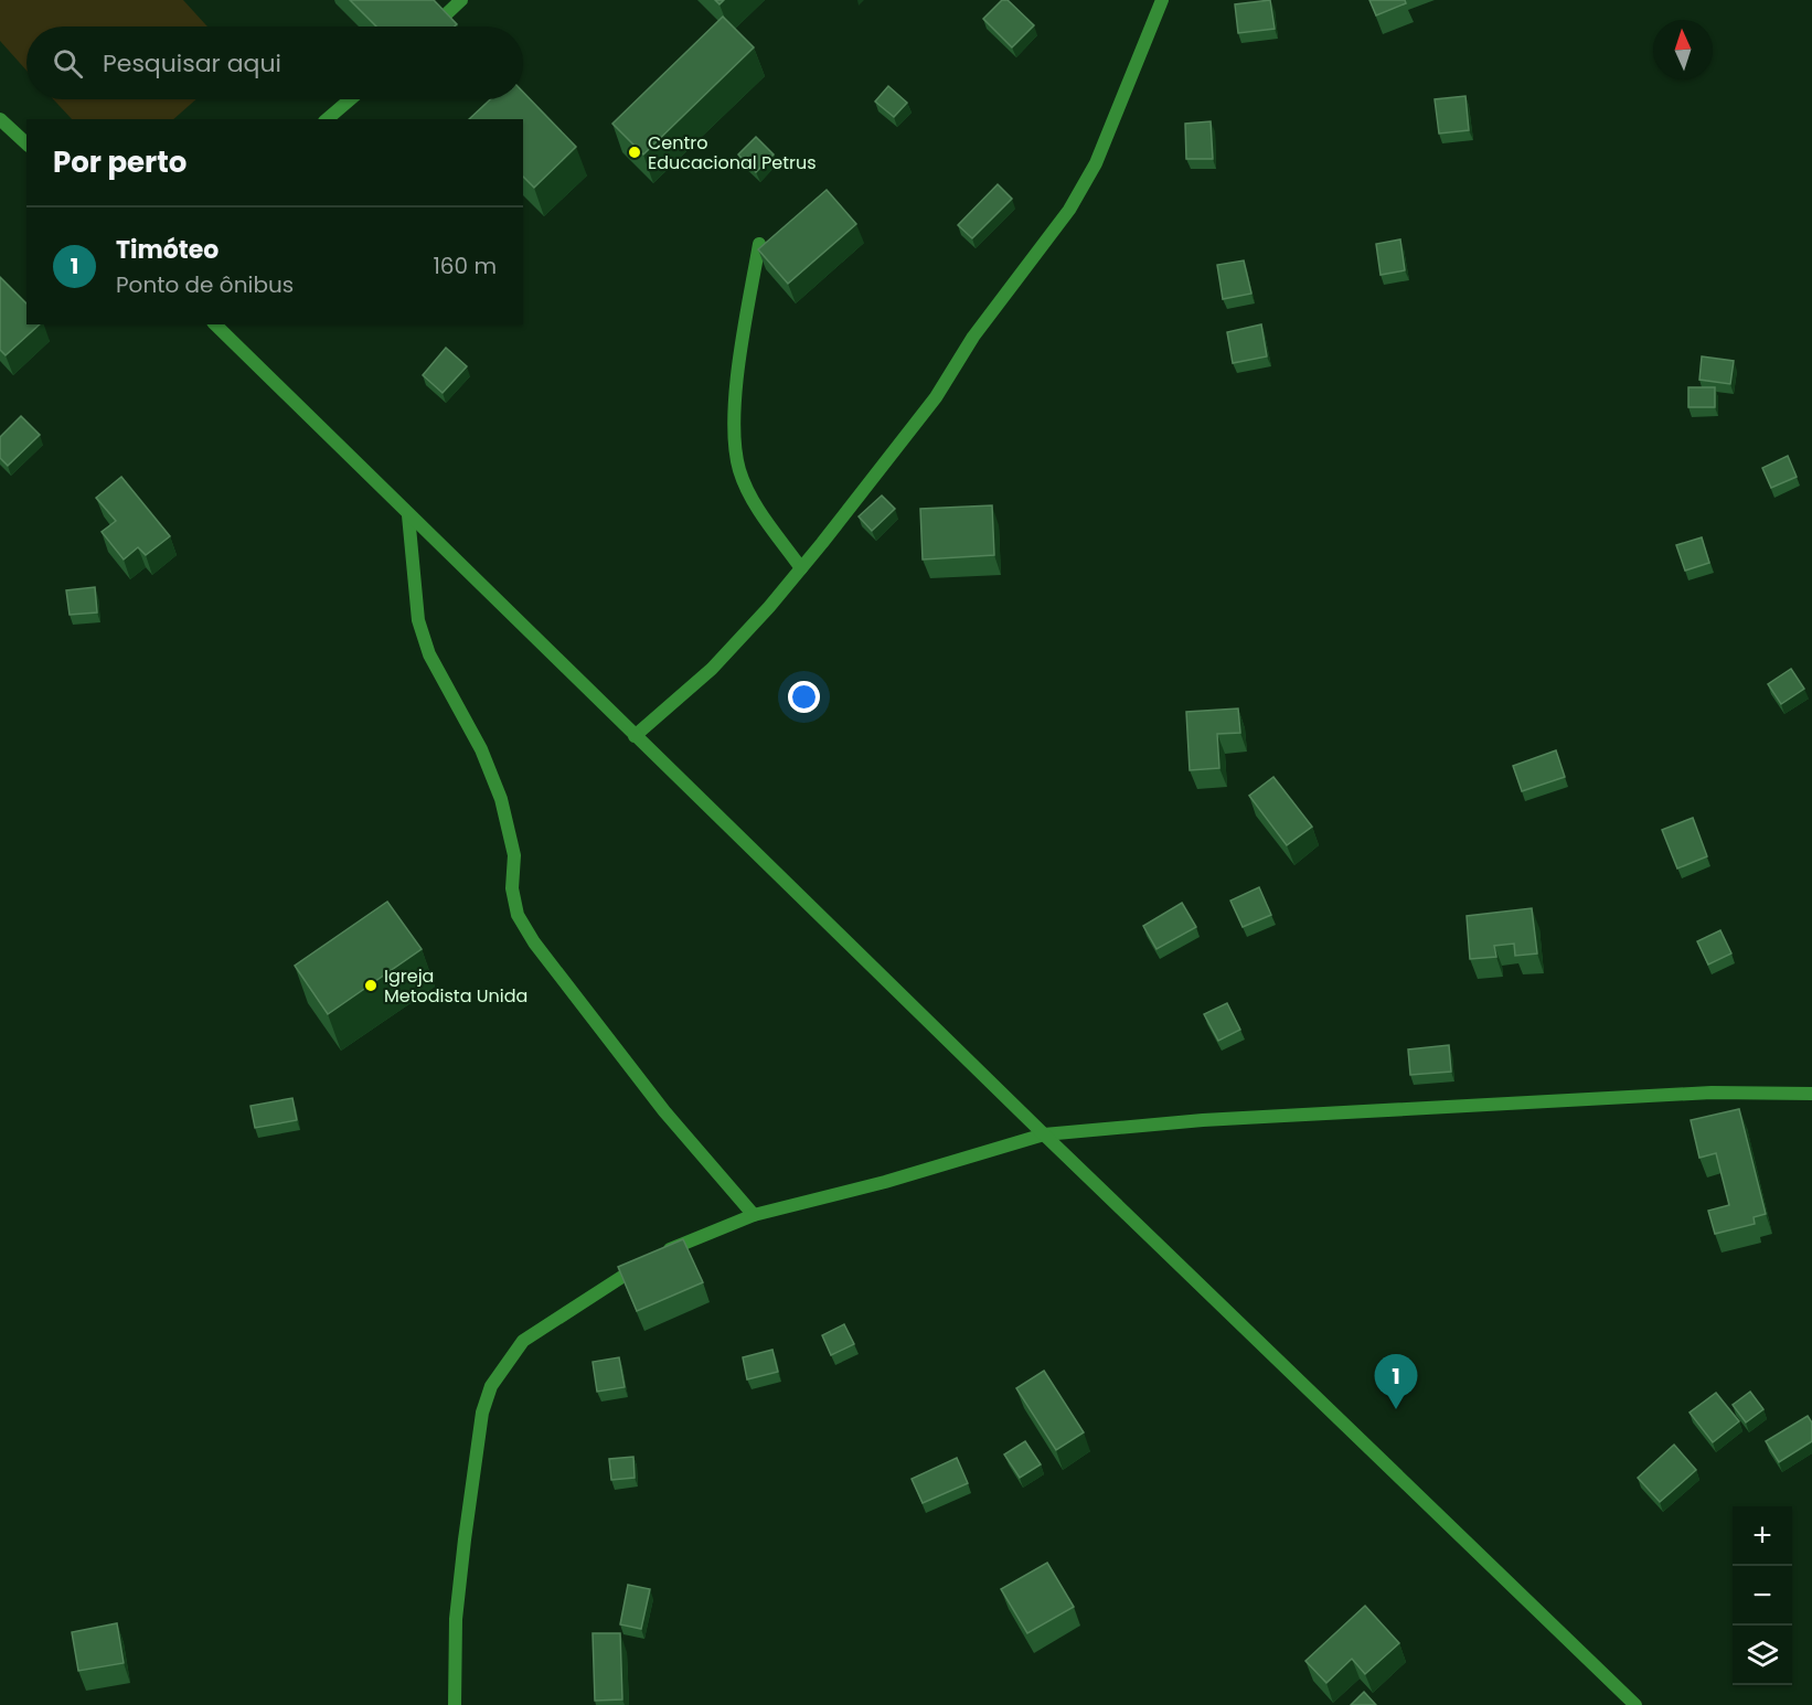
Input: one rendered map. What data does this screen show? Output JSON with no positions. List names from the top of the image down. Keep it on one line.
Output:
{"places":["Centro Educacional Petrus","Igreja Metodista Unida"],"north":"top","page":{"search":"Pesquisar aqui","heading":"Por perto","list":[{"mark":"1","name":"Timóteo","note":"Ponto de ônibus","value":"160 m"}],"pins":"1","map_buttons":["+","−"]}}
